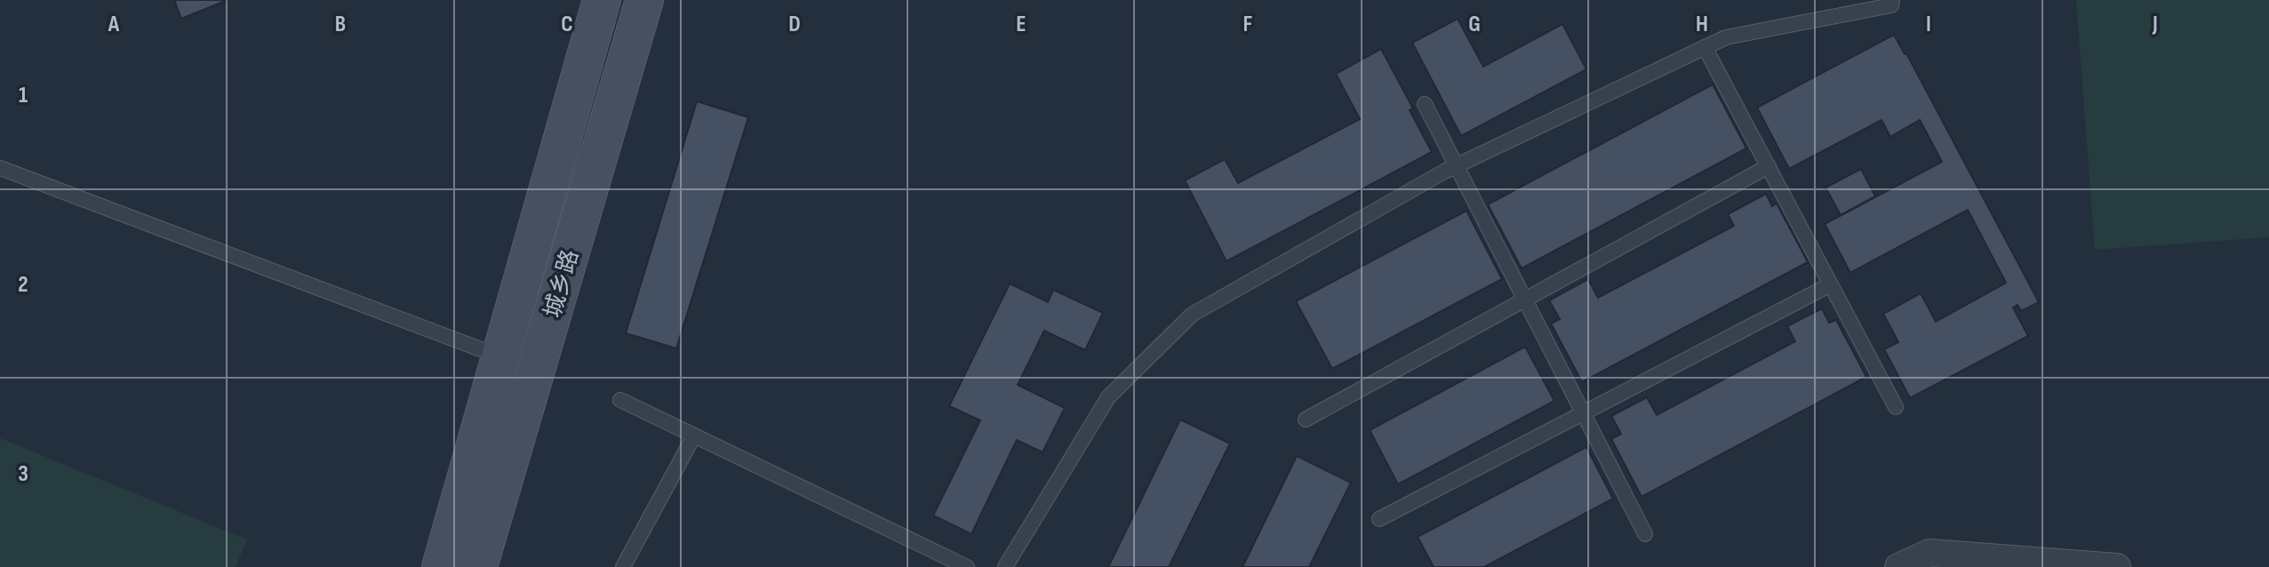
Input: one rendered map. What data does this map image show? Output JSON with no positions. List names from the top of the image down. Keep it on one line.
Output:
{"streets":{"main road":["城乡路"]},"grid":{"columns":["A","B","C","D","E","F","G","H","I","J"],"rows":["1","2","3"]}}
